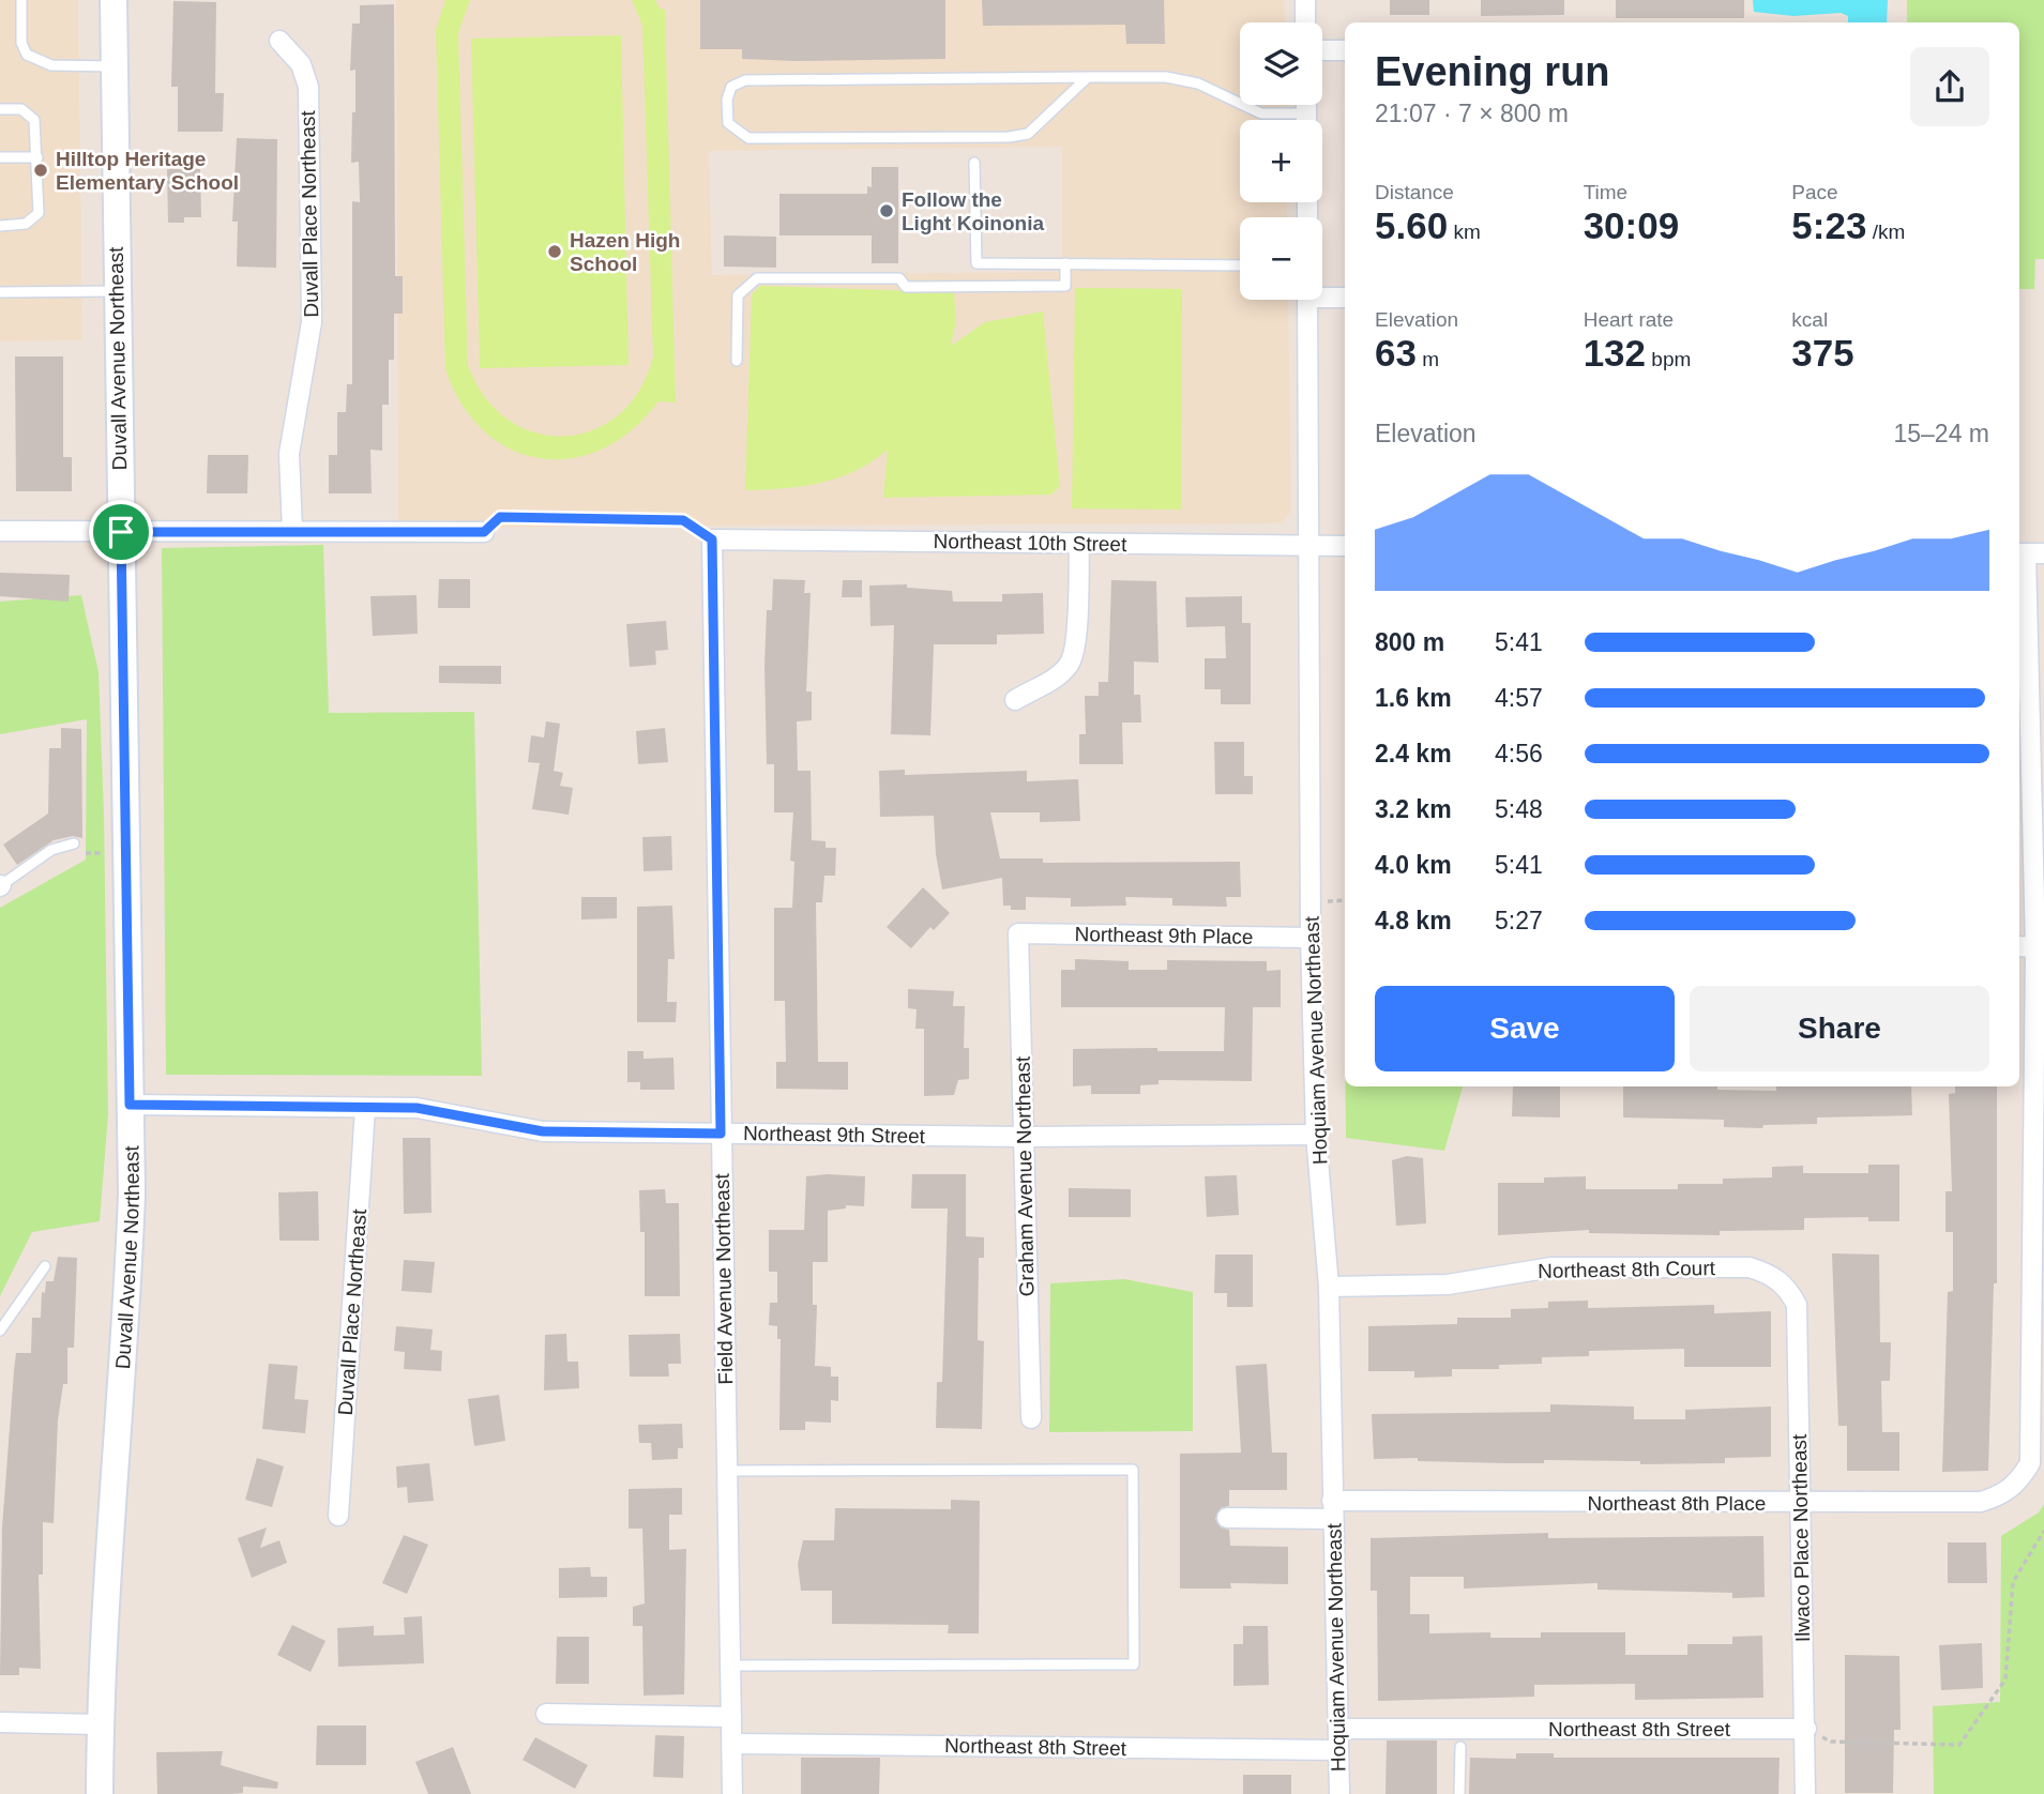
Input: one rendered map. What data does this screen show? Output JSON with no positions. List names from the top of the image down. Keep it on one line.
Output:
{"streets":{"main road":["Duvall Avenue Northeast"],"street":["Duvall Place Northeast","Northeast 10th Street","Northeast 9th Place","Hoquiam Avenue Northeast","Northeast 9th Street","Graham Avenue Northeast","Northeast 8th Court","Field Avenue Northeast","Northeast 8th Place","Ilwaco Place Northeast","Northeast 8th Street"]},"crossings":[["Duvall Place Northeast","Northeast 9th Street"],["Duvall Avenue Northeast","Northeast 9th Street"],["Northeast 10th Street","Hoquiam Avenue Northeast"],["Northeast 10th Street","Field Avenue Northeast"],["Northeast 9th Place","Hoquiam Avenue Northeast"],["Northeast 9th Place","Graham Avenue Northeast"],["Hoquiam Avenue Northeast","Northeast 9th Street"],["Hoquiam Avenue Northeast","Northeast 8th Court"],["Hoquiam Avenue Northeast","Northeast 8th Place"],["Hoquiam Avenue Northeast","Northeast 8th Street"],["Northeast 9th Street","Graham Avenue Northeast"],["Northeast 9th Street","Field Avenue Northeast"],["Northeast 8th Court","Ilwaco Place Northeast"],["Field Avenue Northeast","Northeast 8th Street"],["Northeast 8th Place","Ilwaco Place Northeast"],["Ilwaco Place Northeast","Northeast 8th Street"]],"places":["Hilltop Heritage Elementary School","Follow the Light Koinonia","Hazen High School"],"page":{"map_buttons":["+","−"],"heading":["Evening run","21:07 · 7 × 800 m"],"stats":[["Distance","5.60 km"],["Time","30:09"],["Pace","5:23 /km"],["Elevation","63 m"],["Heart rate","132 bpm"],["kcal","375"]],"chart":["Elevation","15–24 m"],"list":[{"name":"800 m","note":"5:41"},{"name":"1.6 km","note":"4:57"},{"name":"2.4 km","note":"4:56"},{"name":"3.2 km","note":"5:48"},{"name":"4.0 km","note":"5:41"},{"name":"4.8 km","note":"5:27"}],"buttons":["Save","Share"]}}
